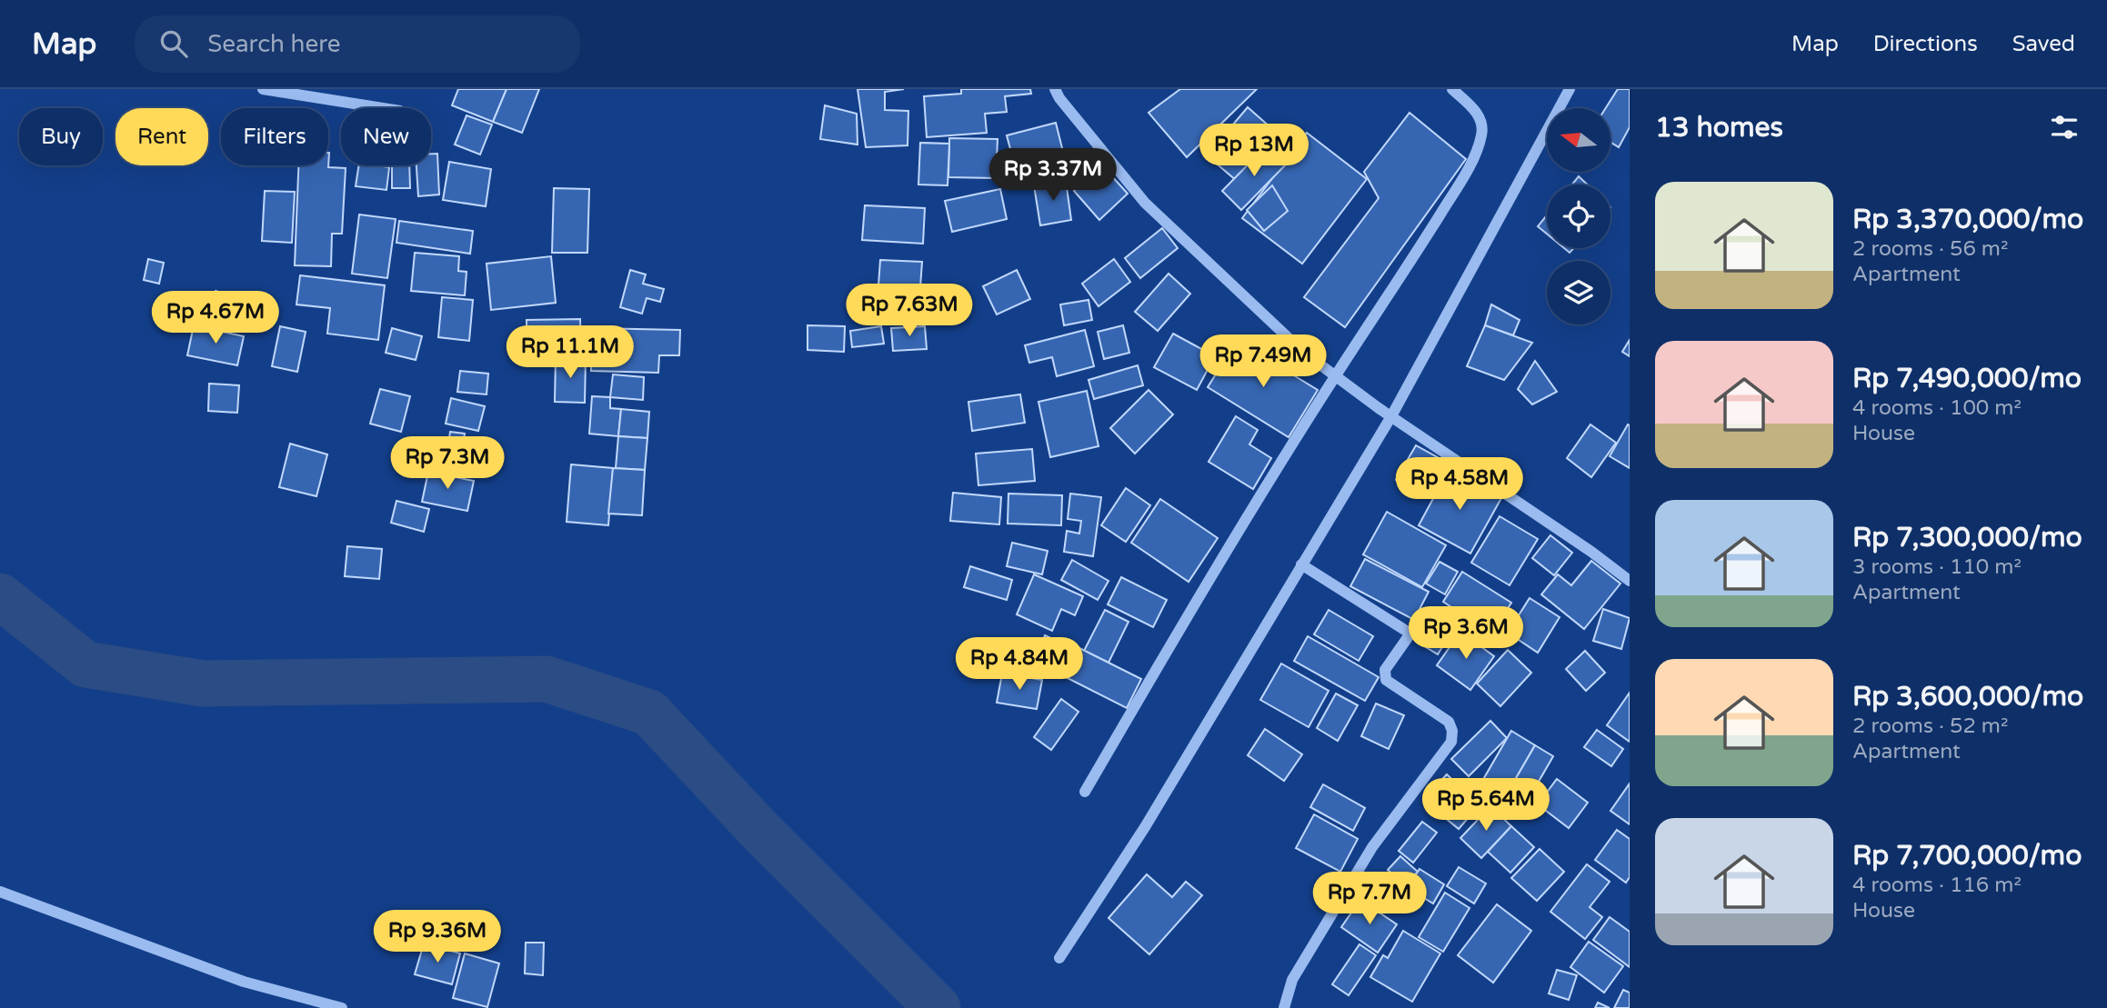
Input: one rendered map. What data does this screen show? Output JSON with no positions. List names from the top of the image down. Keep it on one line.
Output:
{"north":"left","page":{"header":"Map","search":"Search here","nav":["Map","Directions","Saved"],"heading":"13 homes","chip":["Buy","Rent","Filters","New"],"price":["Rp 13M","Rp 3.37M","Rp 7.63M","Rp 4.67M","Rp 11.1M","Rp 7.49M","Rp 7.3M","Rp 4.58M","Rp 3.6M","Rp 4.84M","Rp 5.64M","Rp 7.7M","Rp 9.36M"],"list":[{"name":"Rp 3,370,000/mo","note":"2 rooms · 56 m² · Apartment"},{"name":"Rp 7,490,000/mo","note":"4 rooms · 100 m² · House"},{"name":"Rp 7,300,000/mo","note":"3 rooms · 110 m² · Apartment"},{"name":"Rp 3,600,000/mo","note":"2 rooms · 52 m² · Apartment"},{"name":"Rp 7,700,000/mo","note":"4 rooms · 116 m² · House"}]}}
